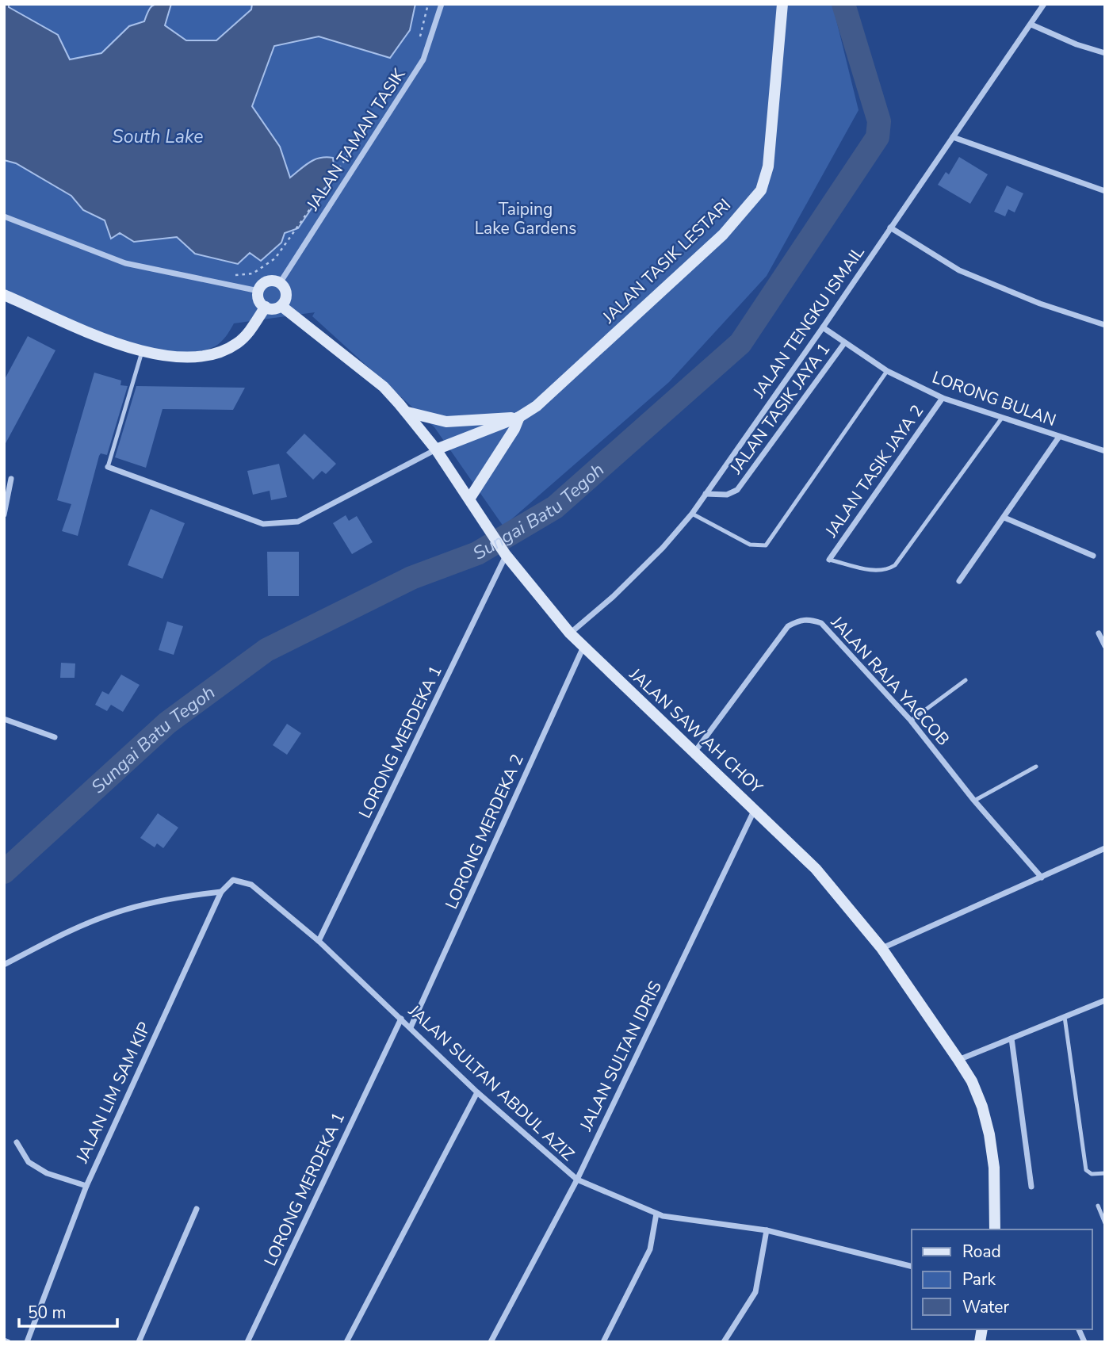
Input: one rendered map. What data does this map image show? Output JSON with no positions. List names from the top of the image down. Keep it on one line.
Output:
{"streets":{"street":["JALAN TAMAN TASIK","JALAN TASIK LESTARI","JALAN TENGKU ISMAIL","LORONG BULAN","JALAN TASIK JAYA 1","JALAN TASIK JAYA 2","JALAN RAJA YACCOB","JALAN SAW AH CHOY","LORONG MERDEKA 1","LORONG MERDEKA 2","JALAN SULTAN IDRIS","JALAN SULTAN ABDUL AZIZ","JALAN LIM SAM KIP"]},"crossings":[["JALAN TAMAN TASIK","JALAN SAW AH CHOY"],["JALAN TASIK LESTARI","JALAN SAW AH CHOY"],["JALAN TENGKU ISMAIL","LORONG BULAN"],["JALAN TENGKU ISMAIL","JALAN TASIK JAYA 1"],["JALAN TENGKU ISMAIL","JALAN SAW AH CHOY"],["LORONG BULAN","JALAN TASIK JAYA 1"],["LORONG BULAN","JALAN TASIK JAYA 2"],["JALAN RAJA YACCOB","JALAN SAW AH CHOY"],["JALAN SAW AH CHOY","LORONG MERDEKA 1"],["JALAN SAW AH CHOY","LORONG MERDEKA 2"],["JALAN SAW AH CHOY","JALAN SULTAN IDRIS"],["LORONG MERDEKA 1","JALAN SULTAN ABDUL AZIZ"],["LORONG MERDEKA 2","JALAN SULTAN ABDUL AZIZ"],["JALAN SULTAN IDRIS","JALAN SULTAN ABDUL AZIZ"],["JALAN SULTAN ABDUL AZIZ","JALAN LIM SAM KIP"]],"water":["South Lake","Sungai Batu Tegoh"],"parks":["Taiping Lake Gardens"],"legend":["Road","Park","Water"],"scale_bar":"50 m"}
